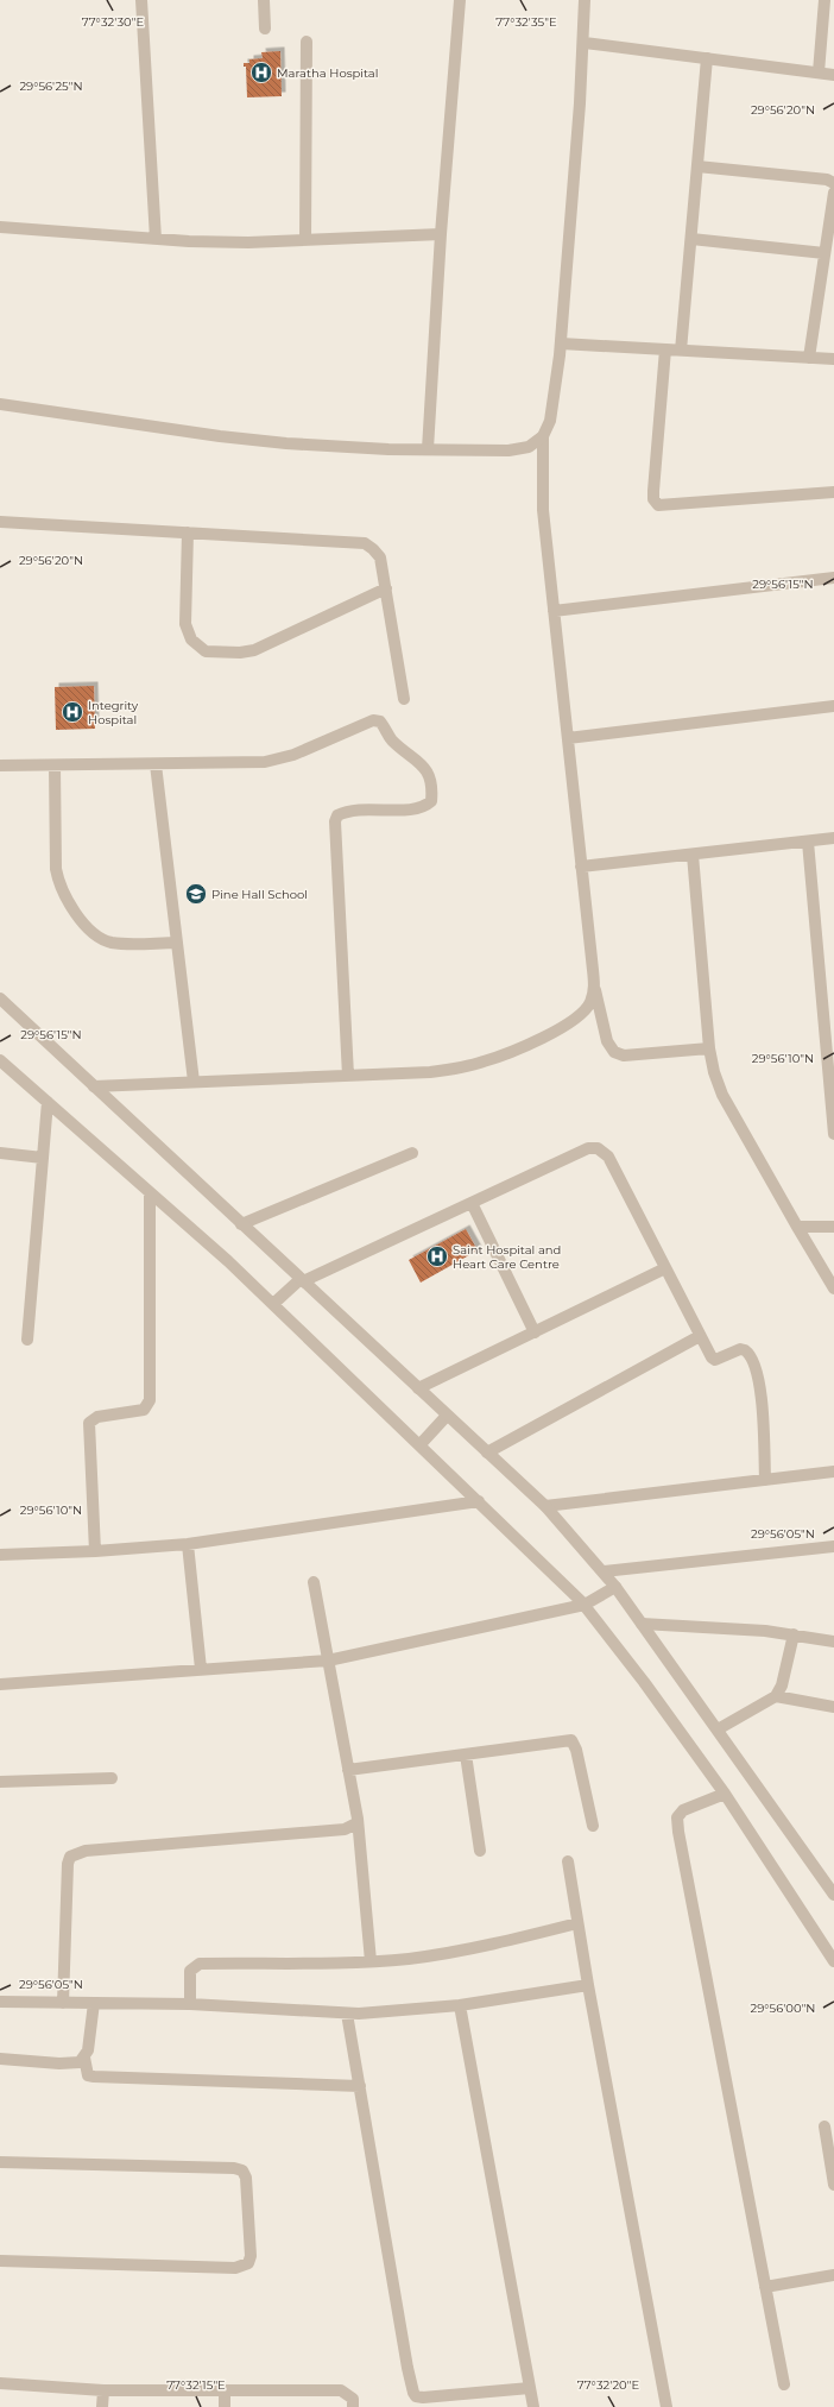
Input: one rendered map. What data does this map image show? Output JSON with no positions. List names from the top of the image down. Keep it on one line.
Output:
{"places":{"hospital":["Maratha Hospital","Integrity Hospital","Saint Hospital and Heart Care Centre"],"school or university":["Pine Hall School"]},"coordinates":["77°32'30\"E","77°32'35\"E","29°56'25\"N","29°56'20\"N","29°56'15\"N","29°56'10\"N","29°56'05\"N","29°56'00\"N","77°32'15\"E","77°32'20\"E"]}
